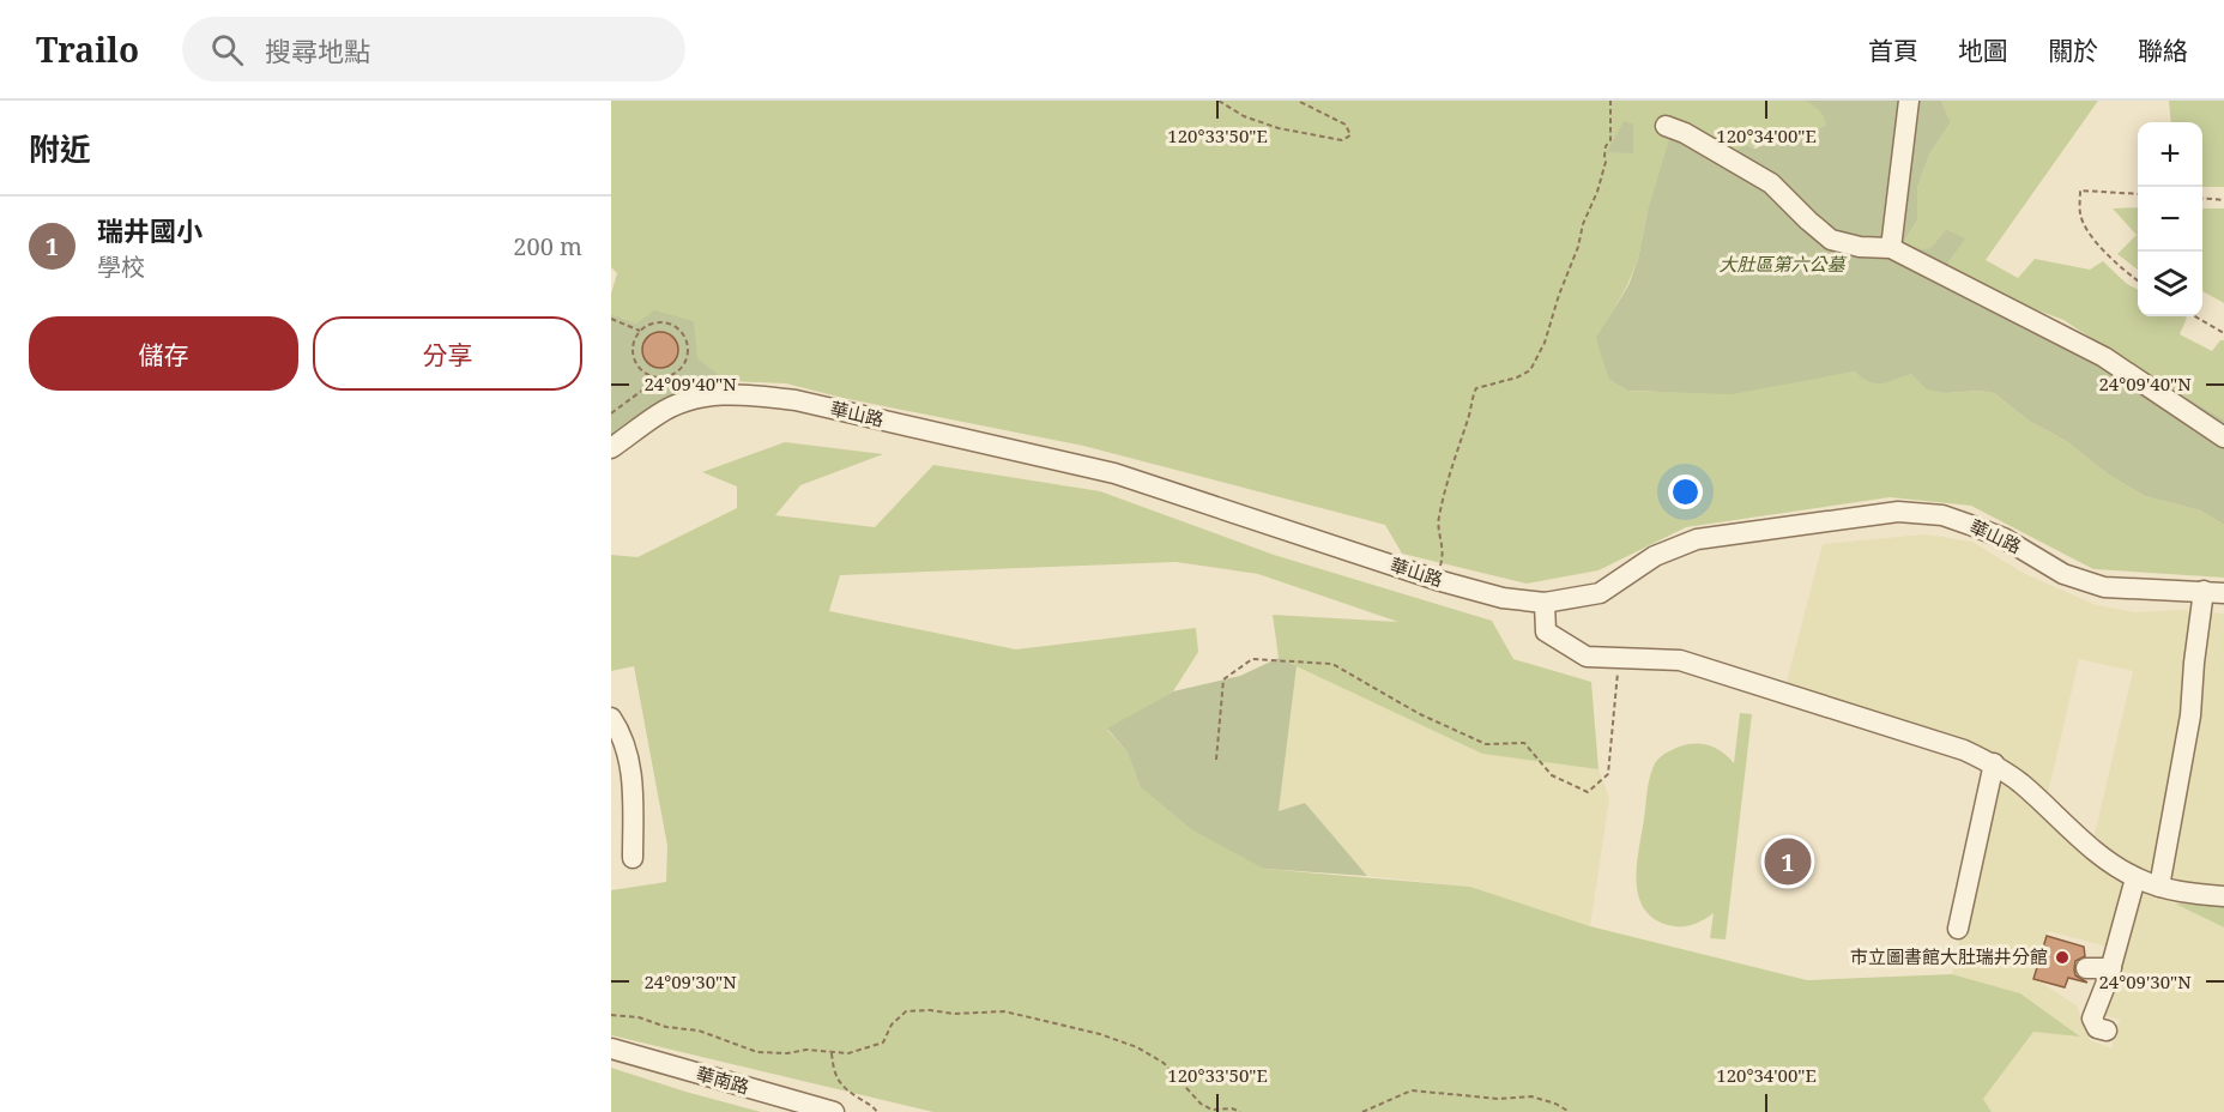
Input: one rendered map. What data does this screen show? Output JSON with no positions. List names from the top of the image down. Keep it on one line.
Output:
{"streets":{"street":["華山路","華南路"]},"parks":["大肚區第六公墓"],"places":["市立圖書館大肚瑞井分館"],"page":{"header":"Trailo","search":"搜尋地點","nav":["首頁","地圖","關於","聯絡"],"heading":"附近","map_buttons":["+","−"],"list":[{"mark":"1","name":"瑞井國小","note":"學校","value":"200 m"}],"buttons":["儲存","分享"],"pins":"1"},"coordinates":["120°33'50\"E","120°34'00\"E","24°09'40\"N","24°09'30\"N"]}
